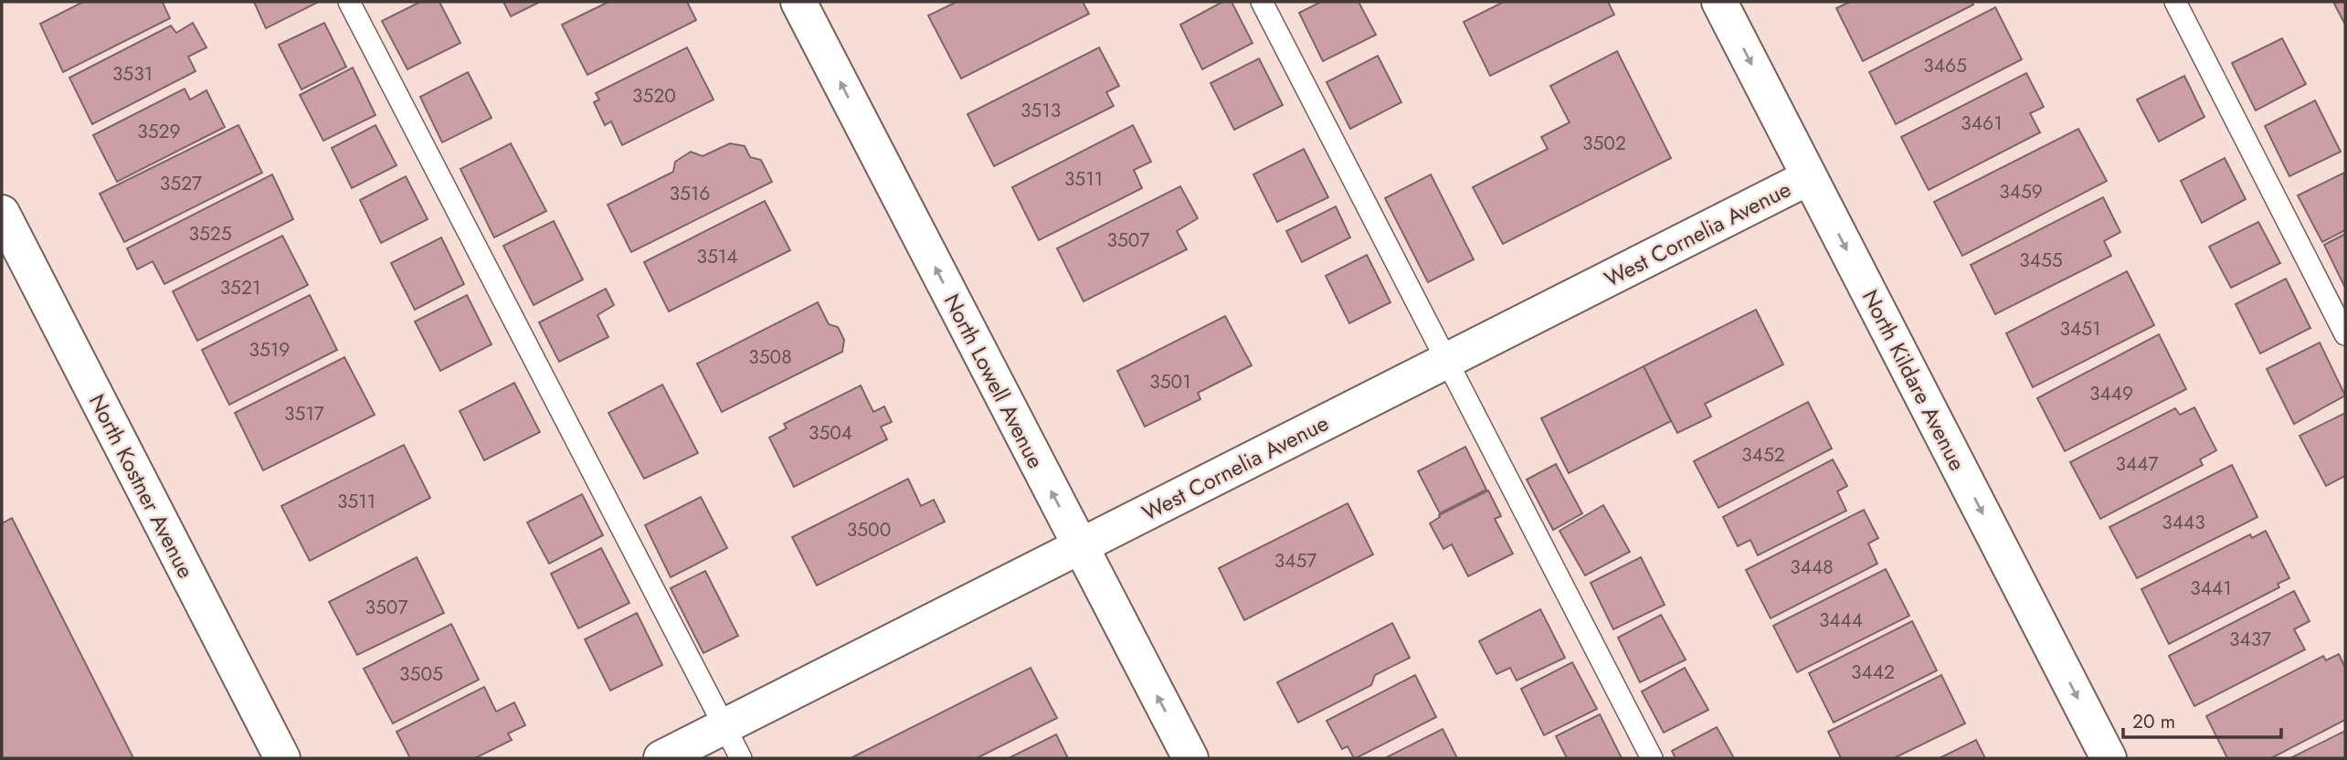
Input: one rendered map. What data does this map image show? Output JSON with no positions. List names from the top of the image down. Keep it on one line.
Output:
{"streets":{"street":["West Cornelia Avenue","North Kildare Avenue","North Lowell Avenue","North Kostner Avenue"]},"crossings":[["West Cornelia Avenue","North Kildare Avenue"],["West Cornelia Avenue","North Lowell Avenue"]],"one_way":["North Kildare Avenue","North Lowell Avenue"],"house_numbers":["3465","3531","3520","3513","3461","3529","3502","3511","3527","3459","3516","3525","3507","3514","3455","3521","3451","3519","3508","3501","3449","3517","3504","3452","3447","3511","3443","3500","3457","3448","3441","3507","3444","3437","3442","3505"],"scale_bar":"20 m"}
